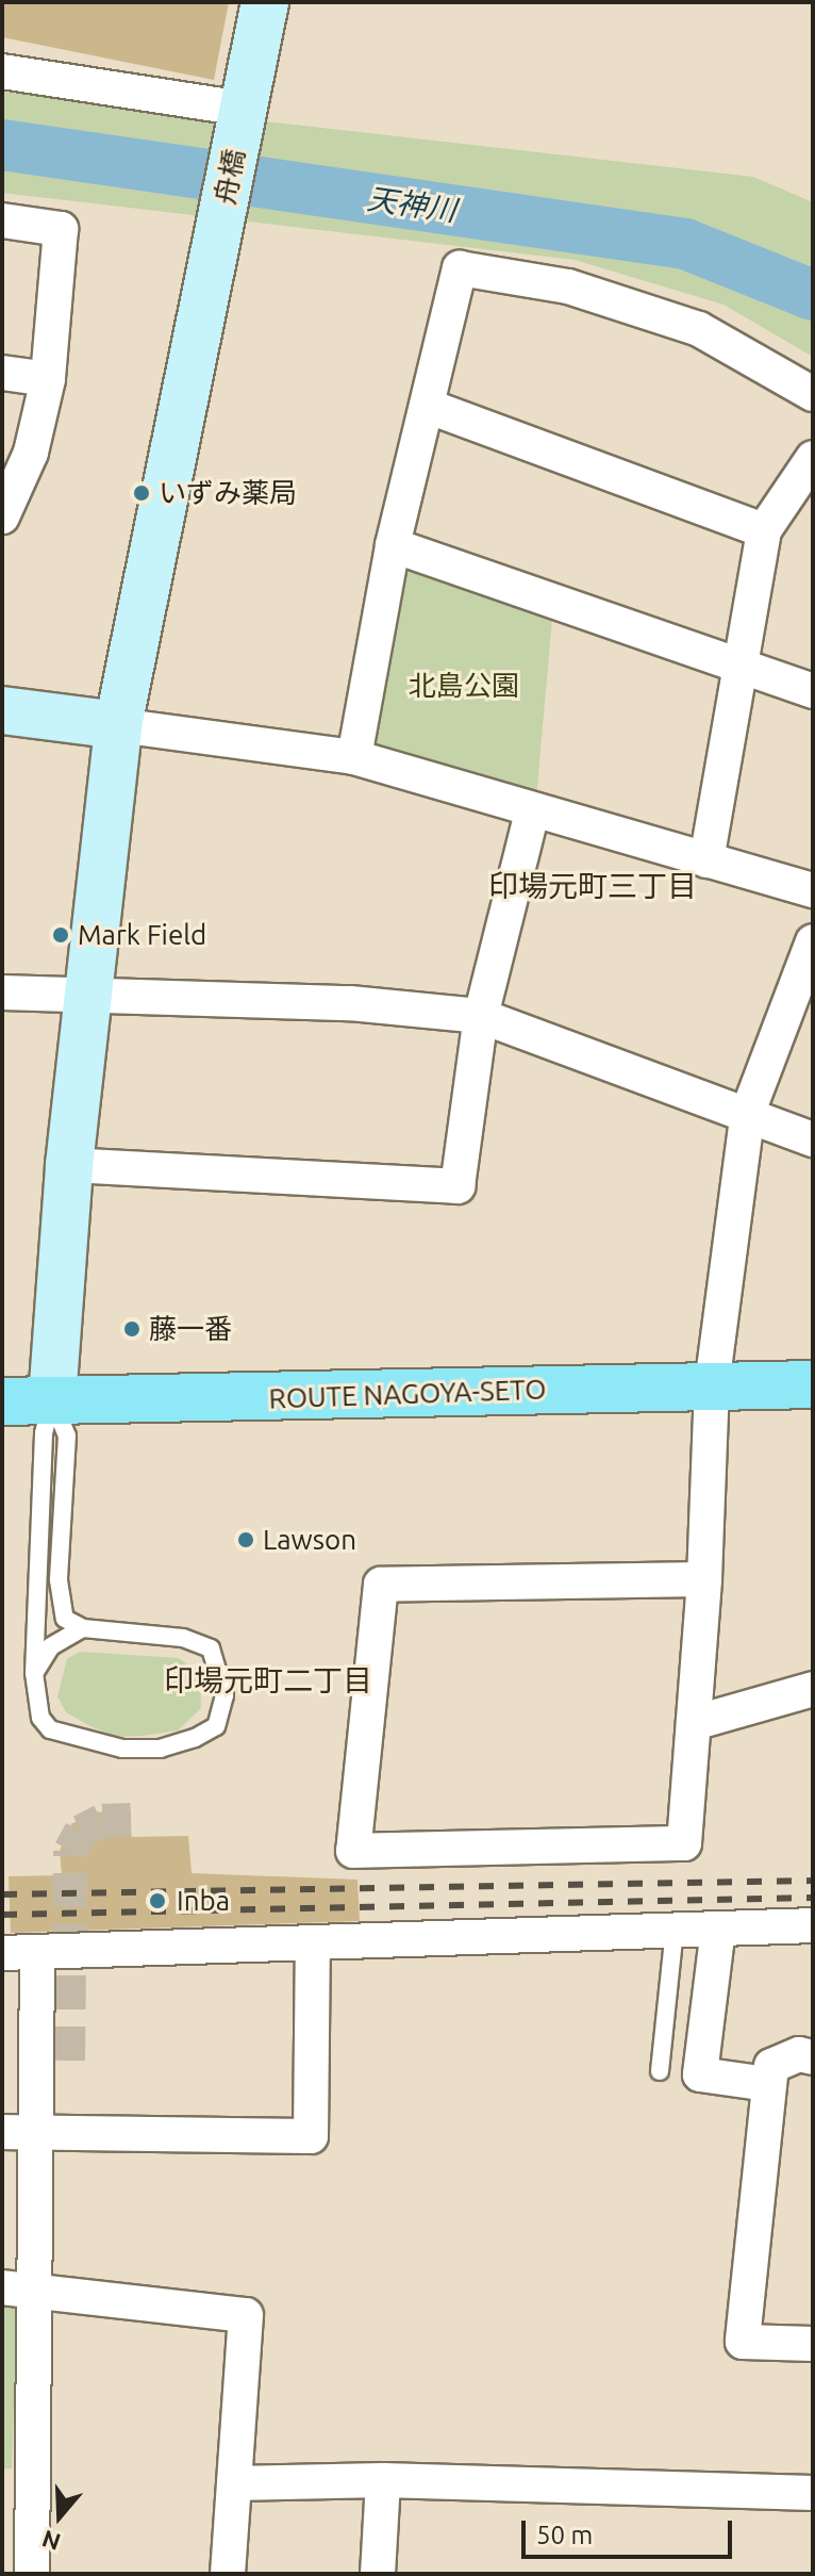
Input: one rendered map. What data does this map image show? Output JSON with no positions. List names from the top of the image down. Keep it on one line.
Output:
{"streets":{"main road":["ROUTE NAGOYA-SETO"],"street":["舟橋"]},"crossings":[["舟橋","ROUTE NAGOYA-SETO"]],"districts":["印場元町三丁目","印場元町二丁目"],"water":["天神川"],"parks":["北島公園"],"places":["いずみ薬局","Mark Field","藤一番","Lawson","Inba"],"scale_bar":"50 m","north":"bottom"}
